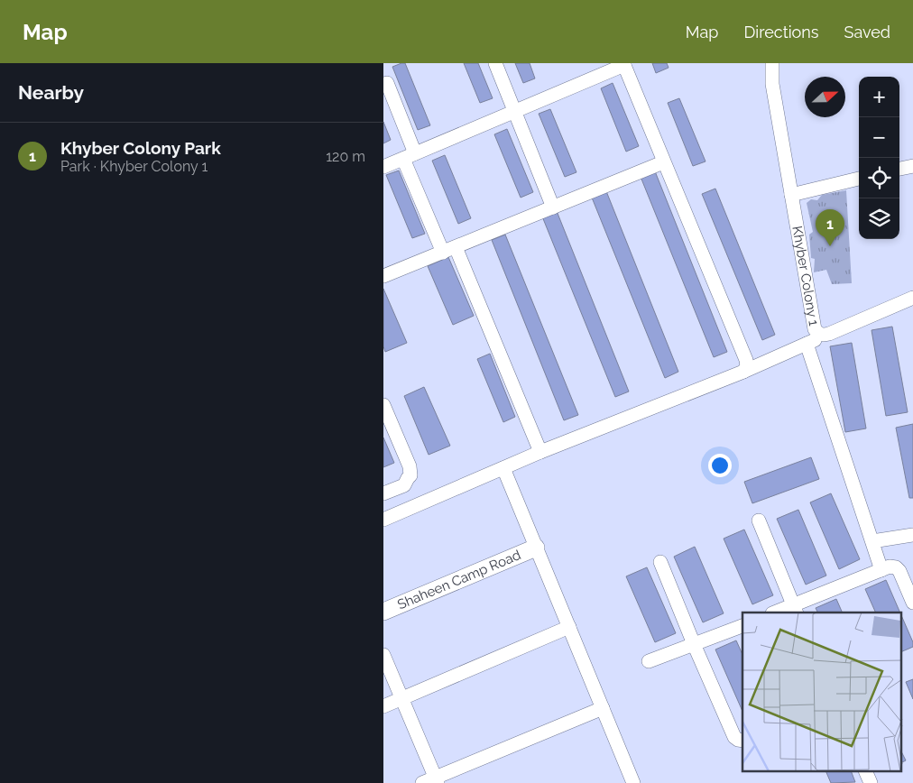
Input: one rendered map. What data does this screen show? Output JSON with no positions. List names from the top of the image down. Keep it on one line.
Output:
{"streets":{"street":["Khyber Colony 1","Shaheen Camp Road"]},"north":"right","page":{"header":"Map","nav":["Map","Directions","Saved"],"heading":"Nearby","map_buttons":["+","−"],"list":[{"mark":"1","name":"Khyber Colony Park","note":"Park · Khyber Colony 1","value":"120 m"}],"pins":"1"}}
